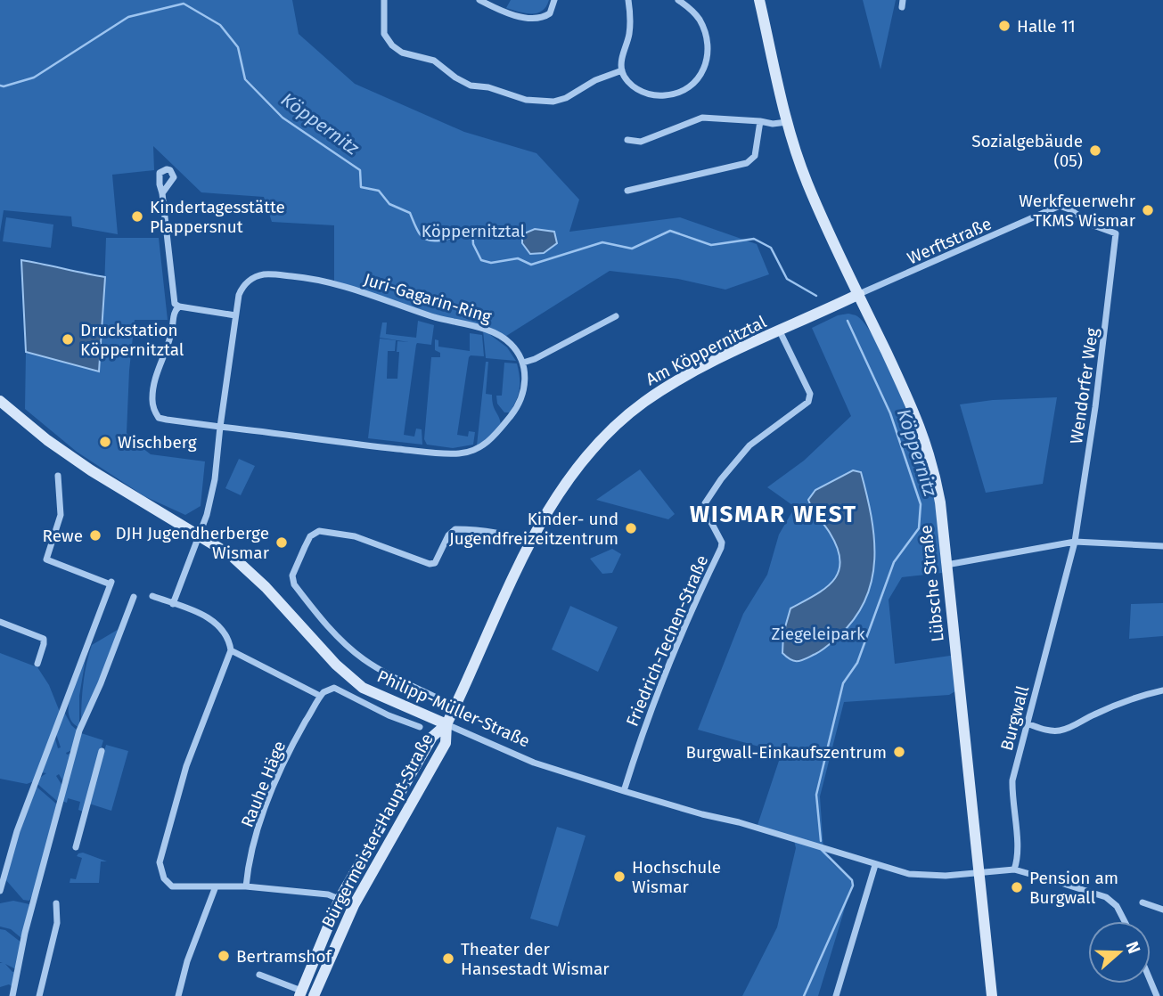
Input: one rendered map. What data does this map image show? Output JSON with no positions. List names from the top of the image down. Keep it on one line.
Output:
{"streets":{"street":["Werftstraße","Juri-Gagarin-Ring","Am Köppernitztal","Wendorfer Weg","Lübsche Straße","Friedrich-Techen-Straße","Philipp-Müller-Straße","Burgwall","Rauhe Häge","Bürgermeister-Haupt-Straße"]},"crossings":[["Werftstraße","Am Köppernitztal"],["Werftstraße","Wendorfer Weg"],["Werftstraße","Lübsche Straße"],["Juri-Gagarin-Ring","Philipp-Müller-Straße"],["Am Köppernitztal","Lübsche Straße"],["Am Köppernitztal","Friedrich-Techen-Straße"],["Am Köppernitztal","Philipp-Müller-Straße"],["Am Köppernitztal","Bürgermeister-Haupt-Straße"],["Wendorfer Weg","Burgwall"],["Lübsche Straße","Philipp-Müller-Straße"],["Friedrich-Techen-Straße","Philipp-Müller-Straße"],["Philipp-Müller-Straße","Rauhe Häge"],["Philipp-Müller-Straße","Bürgermeister-Haupt-Straße"]],"districts":["WISMAR WEST"],"water":["Köppernitz"],"parks":["Köppernitztal","Ziegeleipark"],"places":["Halle 11","Sozialgebäude (05)","Werkfeuerwehr TKMS Wismar","Kindertagesstätte Plappersnut","Druckstation Köppernitztal","Wischberg","Kinder- und Jugendfreizeitzentrum","Rewe","DJH Jugendherberge Wismar","Burgwall-Einkaufszentrum","Hochschule Wismar","Pension am Burgwall","Bertramshof","Theater der Hansestadt Wismar"],"north":"right"}
